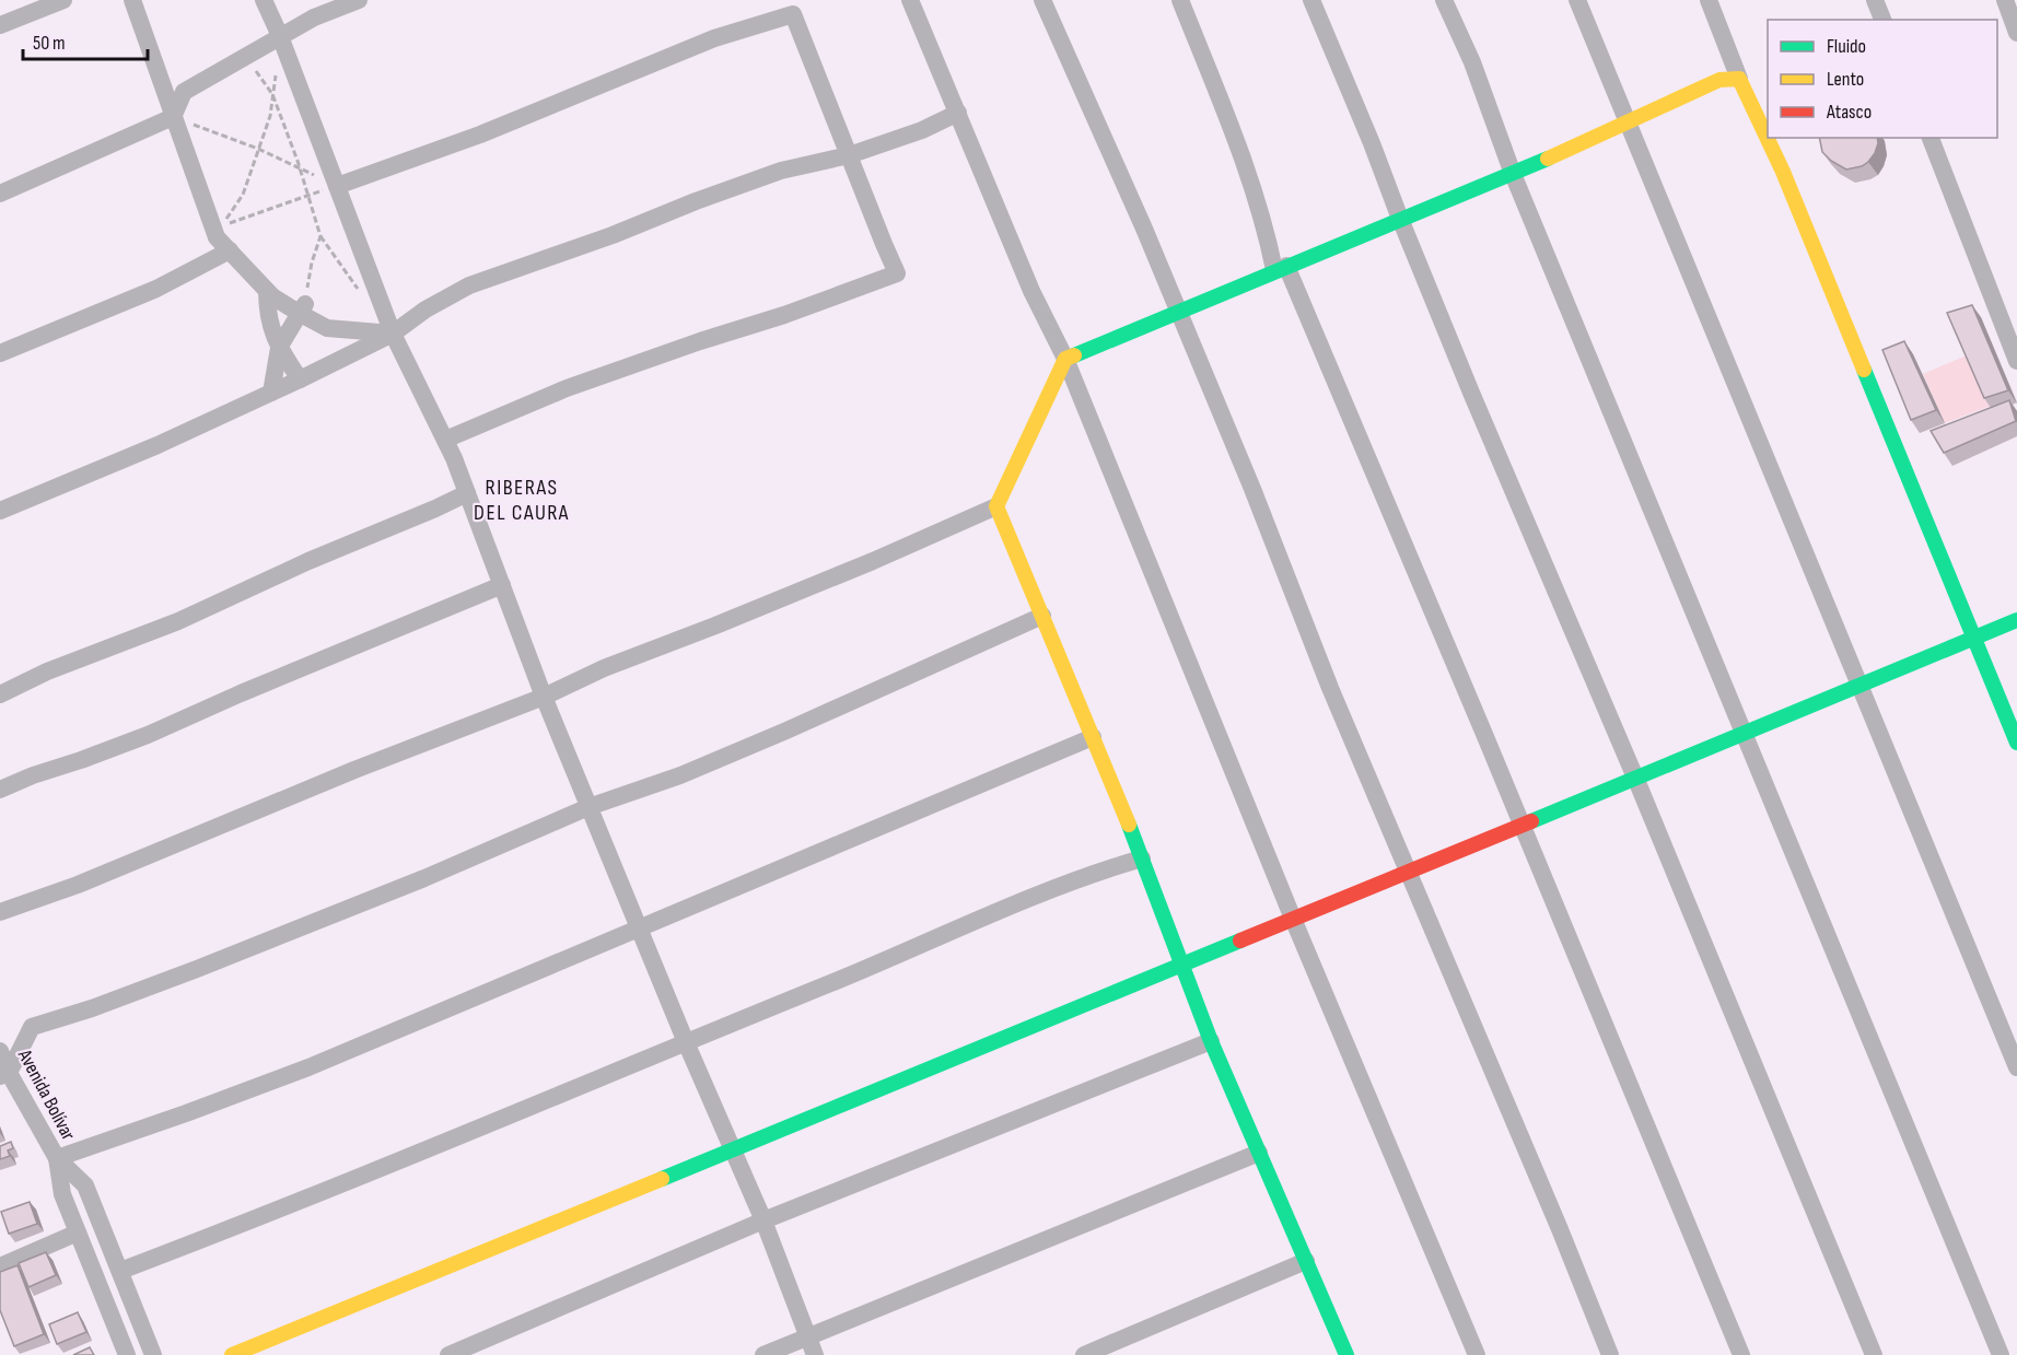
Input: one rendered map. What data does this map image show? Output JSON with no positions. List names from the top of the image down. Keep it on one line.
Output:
{"streets":{"street":["Avenida Bolívar"]},"districts":["RIBERAS DEL CAURA"],"legend":["Fluido","Lento","Atasco"],"scale_bar":"50 m"}
